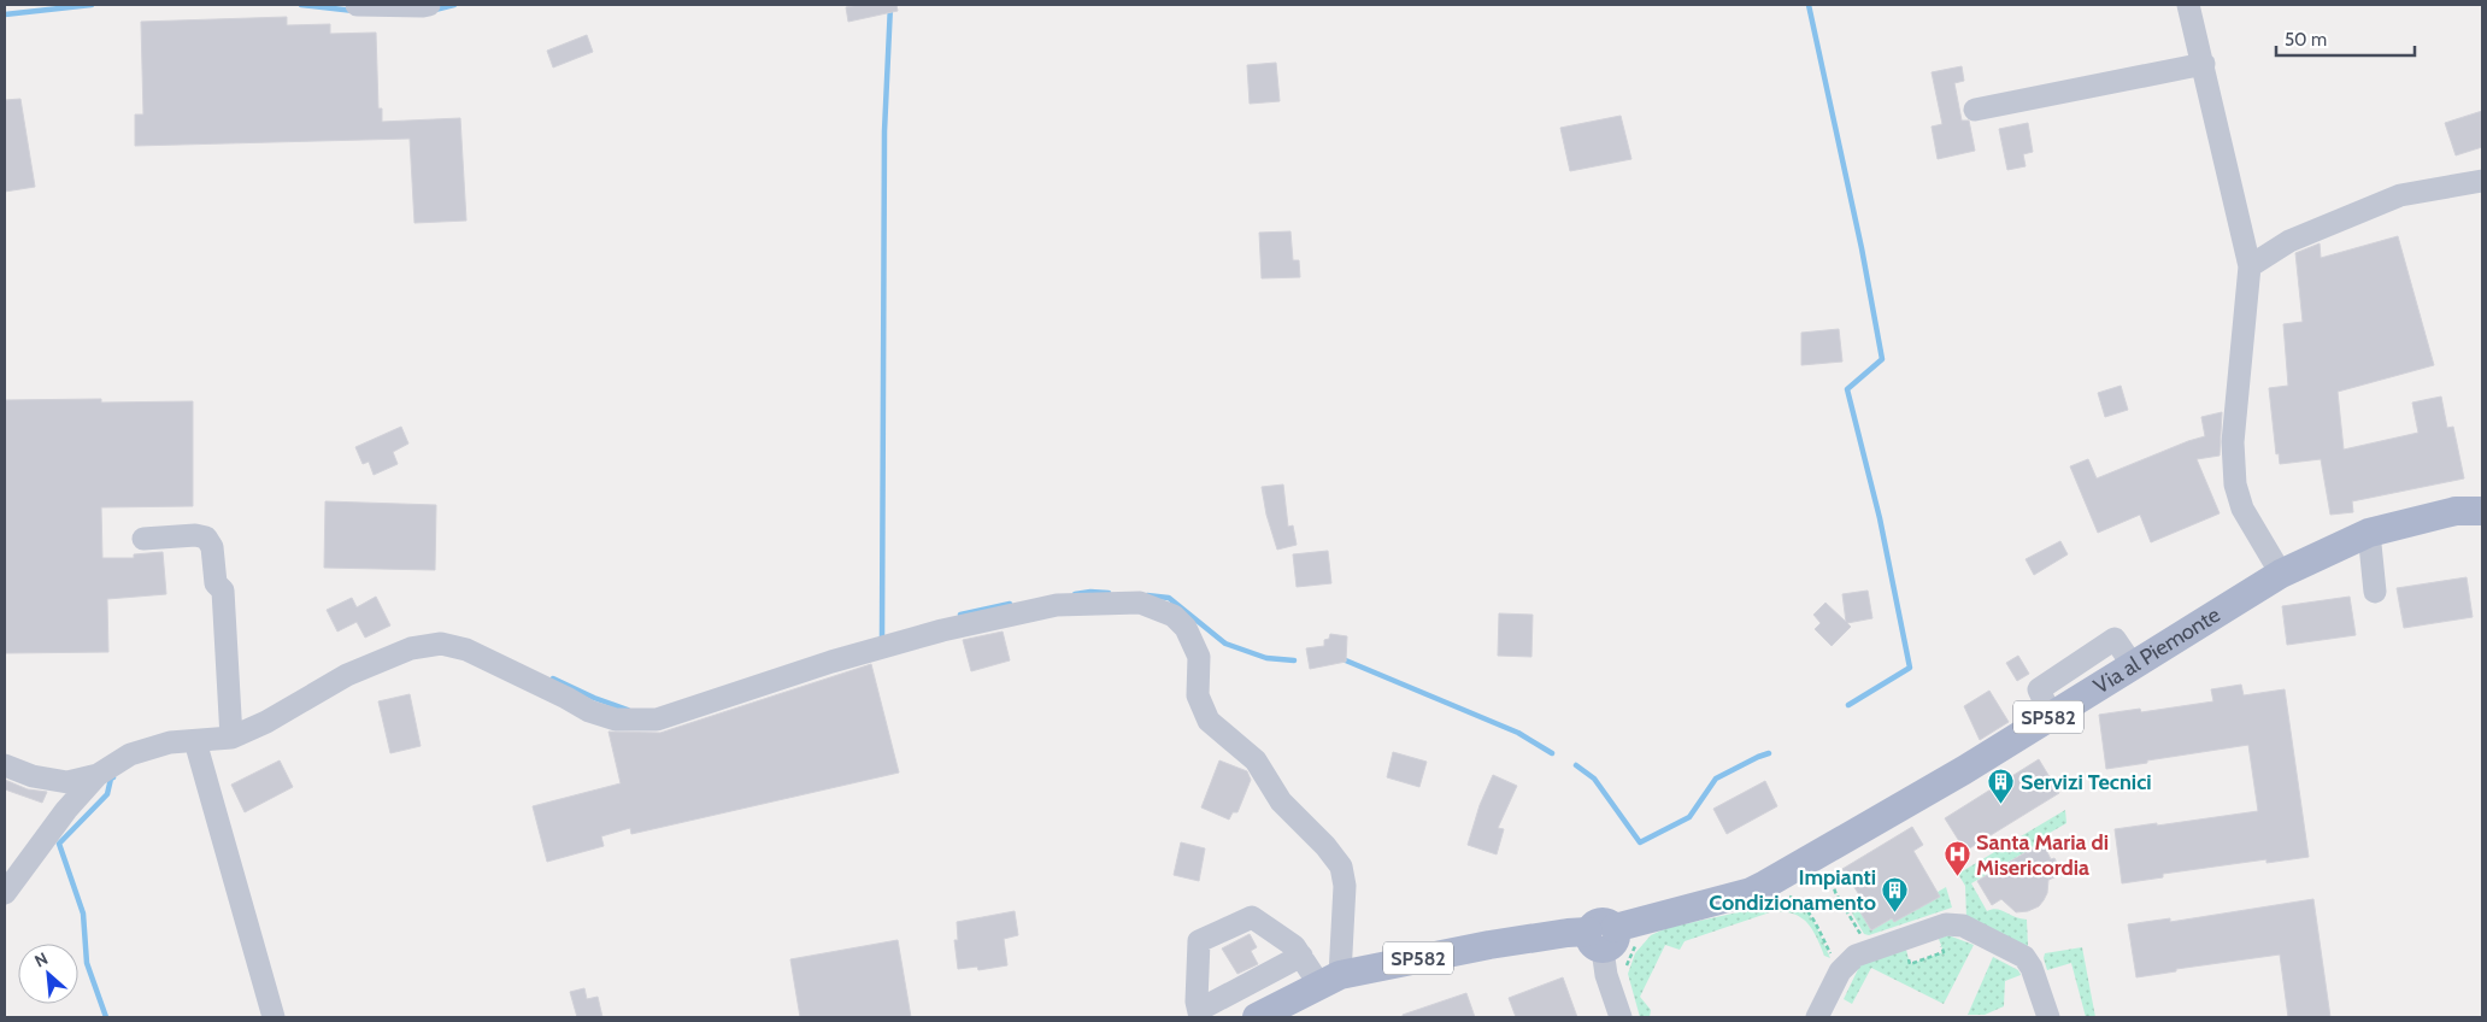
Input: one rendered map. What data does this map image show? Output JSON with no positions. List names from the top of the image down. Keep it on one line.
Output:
{"streets":{"main road":["Via al Piemonte","SP582"]},"places":{"building":["Servizi Tecnici","Impianti Condizionamento"],"hospital":["Santa Maria di Misericordia"]},"scale_bar":"50 m","north":"top left"}
